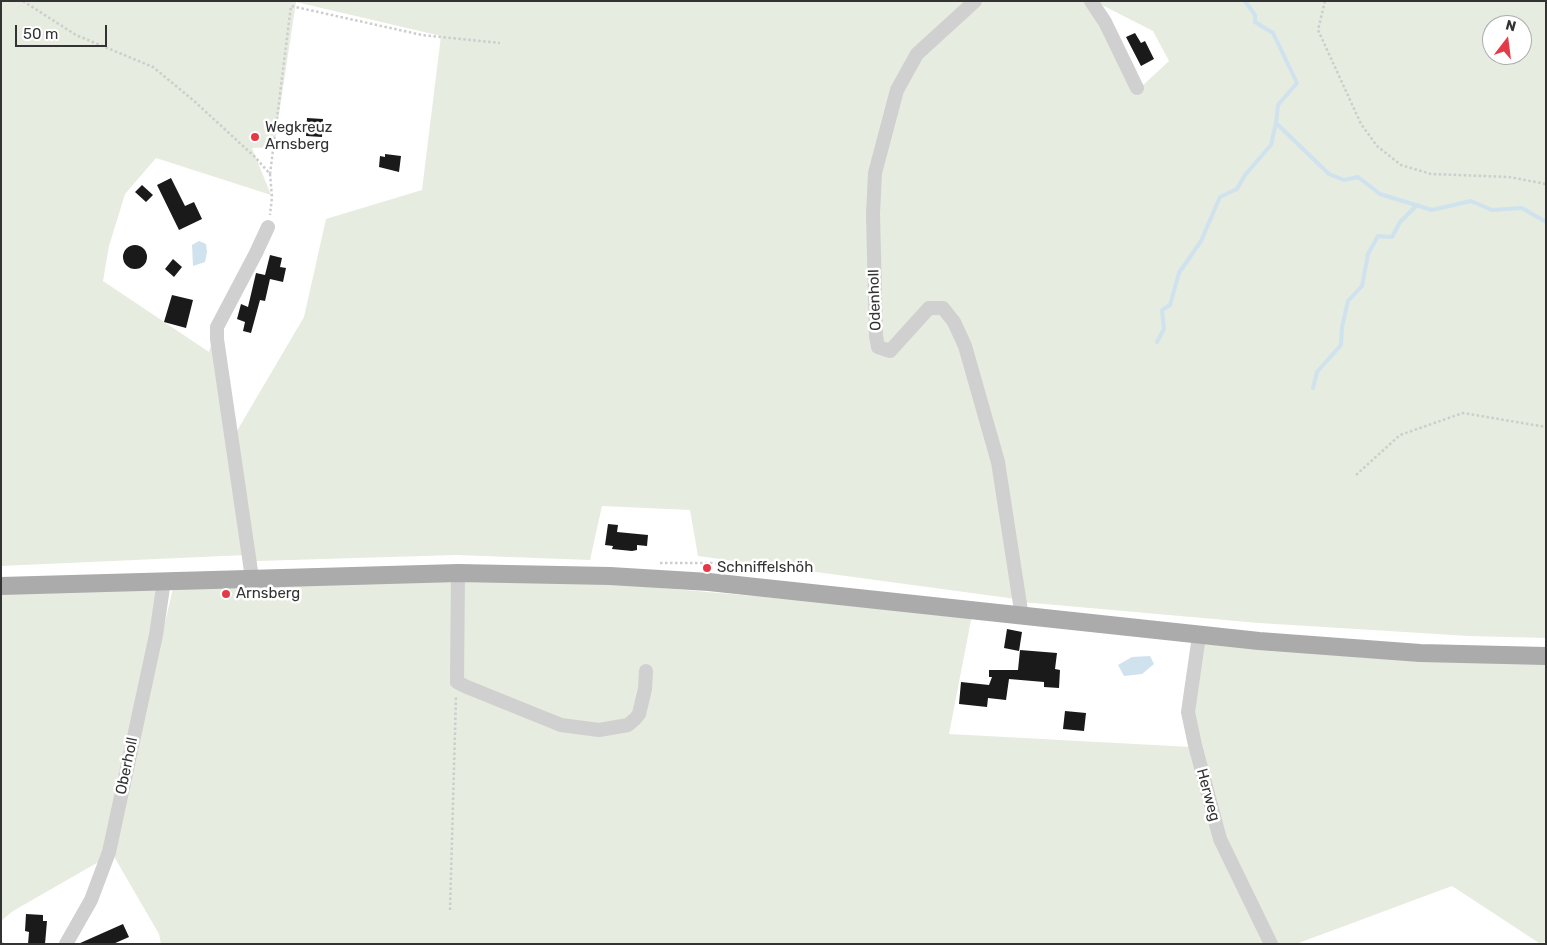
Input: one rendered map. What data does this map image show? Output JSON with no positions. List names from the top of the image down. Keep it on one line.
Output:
{"streets":{"street":["Odenholl","Oberholl","Herweg"]},"places":["Wegkreuz Arnsberg","Schniffelshöh","Arnsberg"],"scale_bar":"50 m","north":"top"}
